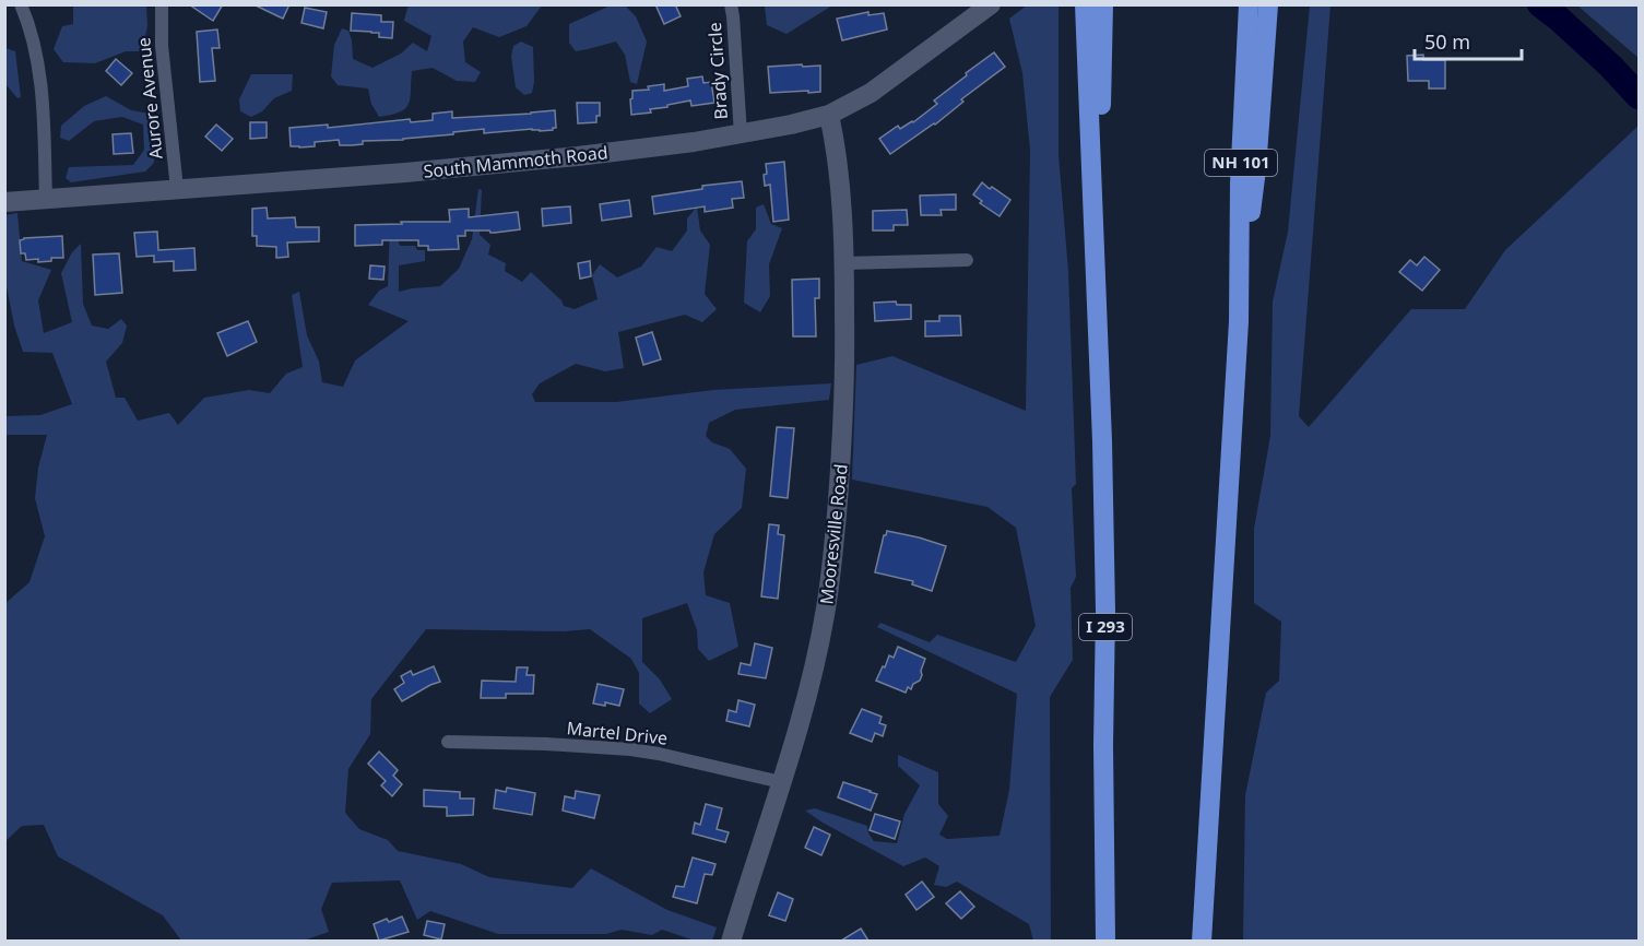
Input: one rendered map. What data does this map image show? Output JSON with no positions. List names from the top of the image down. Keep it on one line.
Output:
{"streets":{"highway":["NH 101","I 293"],"main road":["South Mammoth Road","Mooresville Road"],"street":["Brady Circle","Aurore Avenue","Martel Drive"]},"crossings":[["Brady Circle","South Mammoth Road"],["Aurore Avenue","South Mammoth Road"],["South Mammoth Road","Mooresville Road"],["Mooresville Road","Martel Drive"]],"scale_bar":"50 m"}
